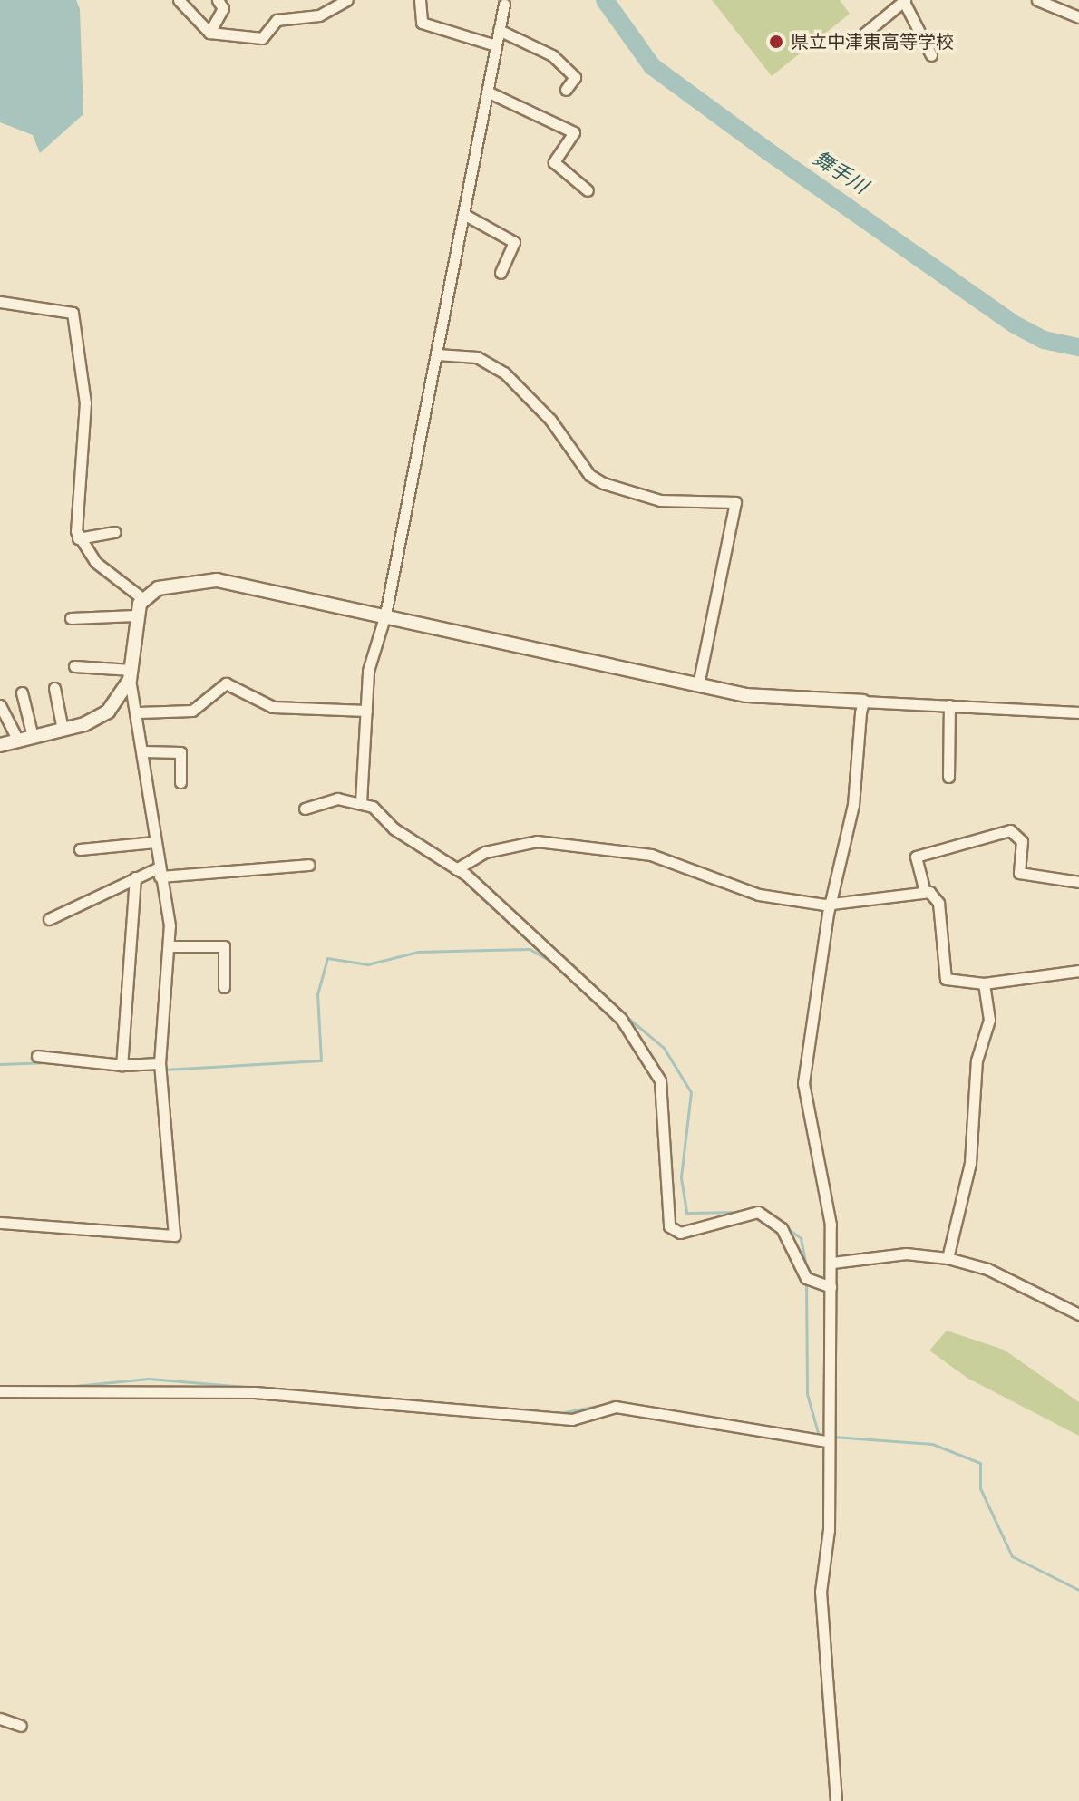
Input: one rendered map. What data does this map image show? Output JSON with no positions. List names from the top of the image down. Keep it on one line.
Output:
{"water":["舞手川"],"places":["県立中津東高等学校"]}
